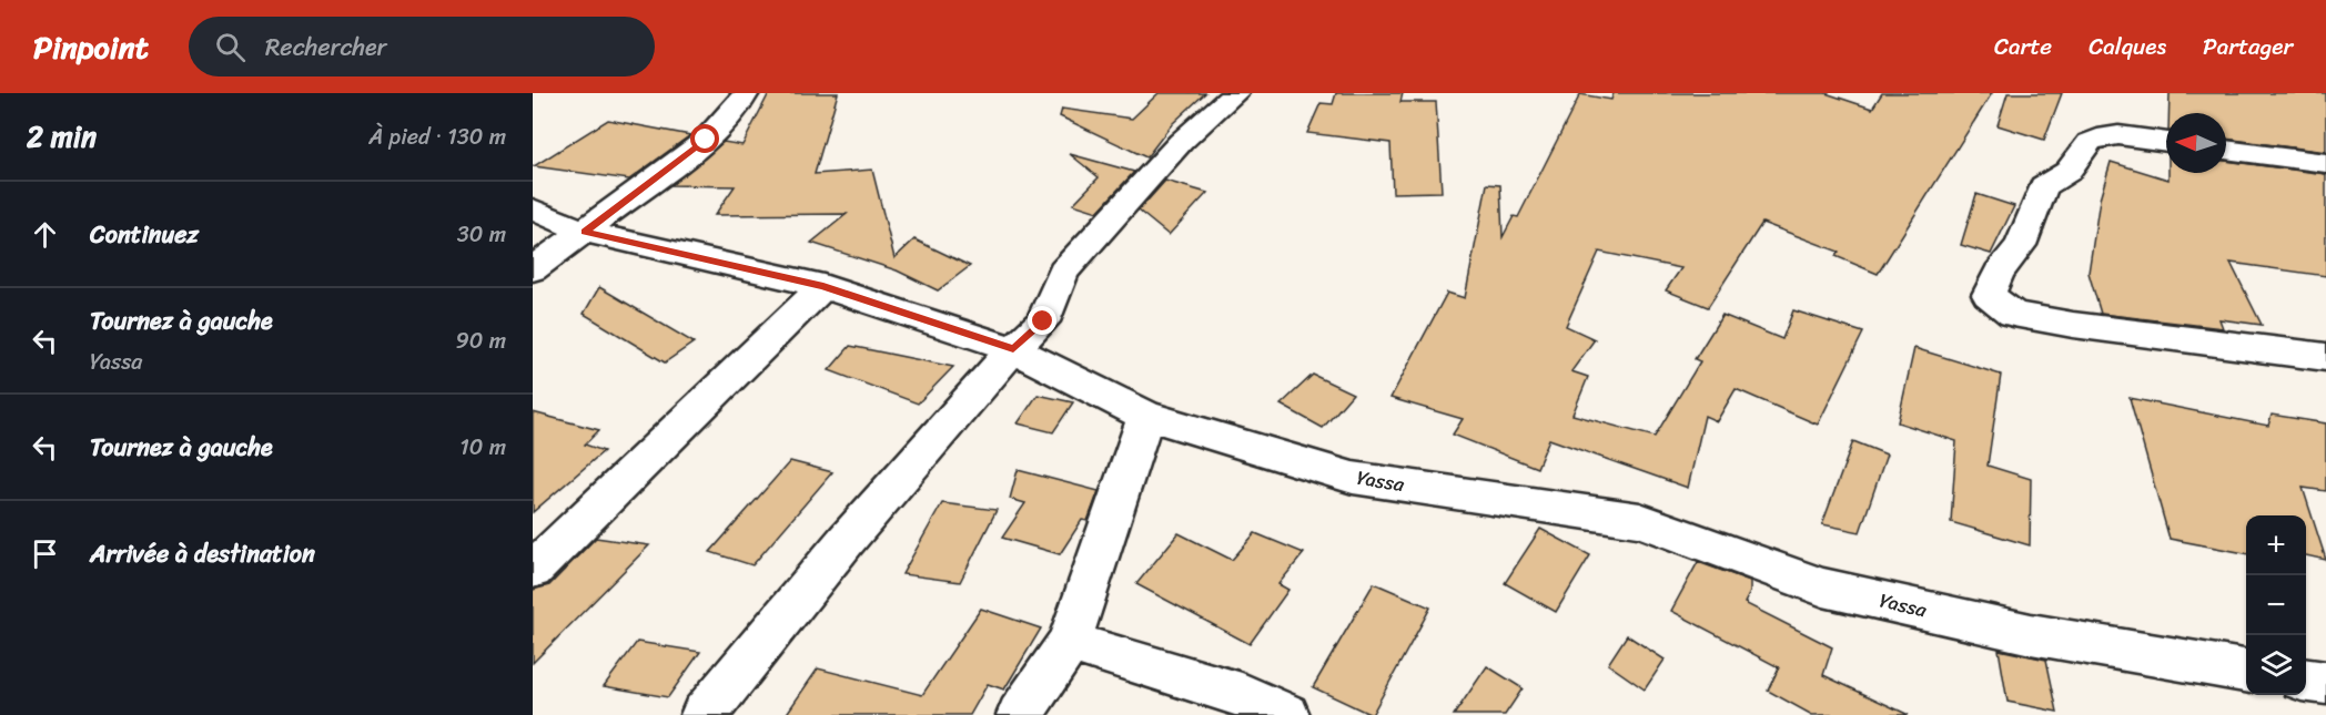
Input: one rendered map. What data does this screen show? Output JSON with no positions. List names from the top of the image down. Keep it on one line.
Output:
{"streets":{"street":["Yassa"]},"north":"left","page":{"header":"Pinpoint","search":"Rechercher","nav":["Carte","Calques","Partager"],"heading":["2 min","À pied · 130 m"],"list":[["Continuez","30 m"],["Tournez à gauche","Yassa","90 m"],["Tournez à gauche","10 m"],"Arrivée à destination"],"map_buttons":["+","−"]}}
